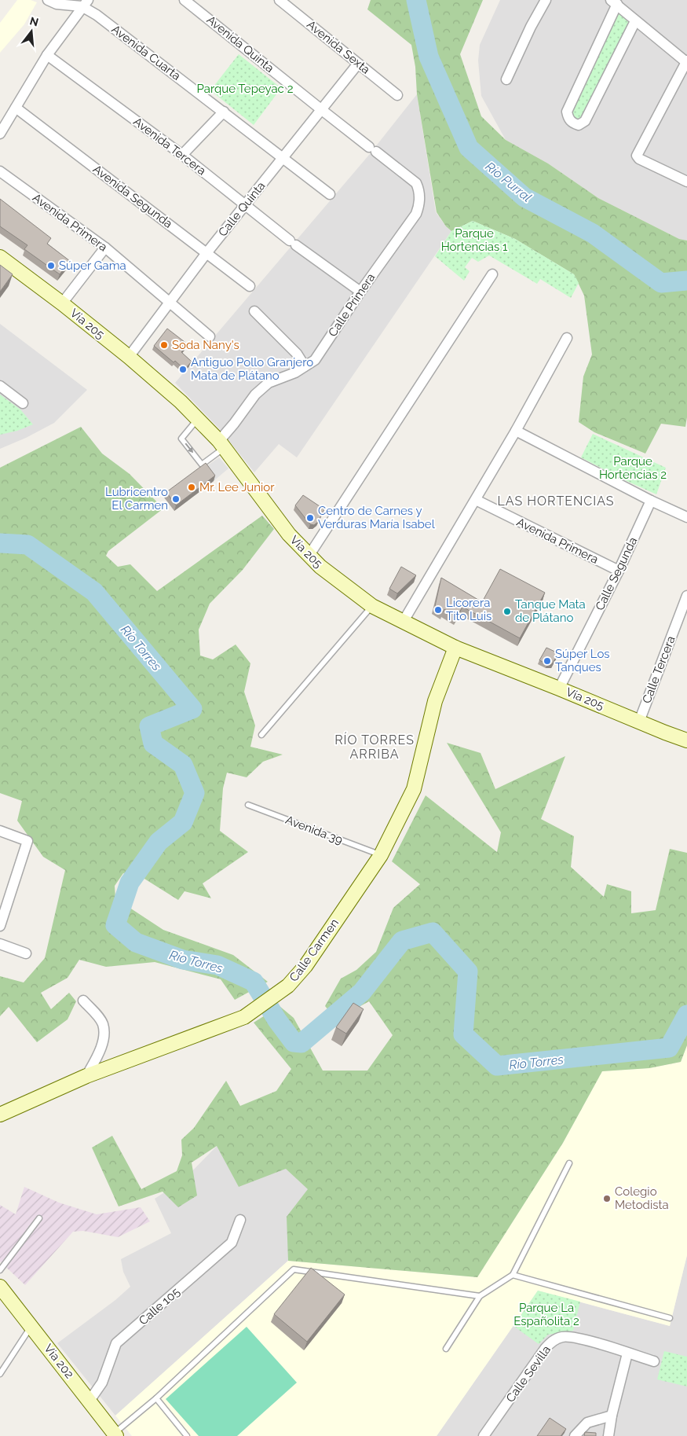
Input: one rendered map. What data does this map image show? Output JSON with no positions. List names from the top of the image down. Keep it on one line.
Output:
{"streets":{"main road":["Vía 205","Calle Carmen","Vía 202"],"street":["Avenida Quinta","Avenida Sexta","Avenida Cuarta","Avenida Tercera","Avenida Segunda","Calle Quinta","Avenida Primera","Calle Primera","Calle Segunda","Calle Tercera","Calle 105","Calle Sevilla"],"lane":["Avenida 39"]},"crossings":[["Avenida Quinta","Calle Quinta"],["Avenida Quinta","Calle Primera"],["Avenida Sexta","Calle Quinta"],["Avenida Cuarta","Calle Quinta"],["Avenida Tercera","Calle Quinta"],["Avenida Tercera","Calle Primera"],["Avenida Segunda","Calle Quinta"],["Calle Quinta","Avenida Primera"],["Calle Quinta","Vía 205"],["Avenida Primera","Calle Segunda"],["Calle Primera","Vía 205"],["Vía 205","Calle Segunda"],["Vía 205","Calle Tercera"],["Vía 205","Calle Carmen"],["Avenida 39","Calle Carmen"],["Calle 105","Vía 202"]],"districts":["LAS HORTENCIAS","RÍO TORRES ARRIBA"],"water":["Río Purral","Río Torres"],"parks":["Parque Tepeyac 2","Parque Hortencias 1","Parque Hortencias 2","Parque La Españolita 2"],"places":["Súper Gama","Soda Nany's","Antiguo Pollo Granjero Mata de Plátano","Mr. Lee Junior","Lubricentro El Carmen","Centro de Carnes y Verduras María Isabel","Licorera Tito Luis","Tanque Mata de Plátano","Súper Los Tanques","Colegio Metodista"],"north":"top"}
